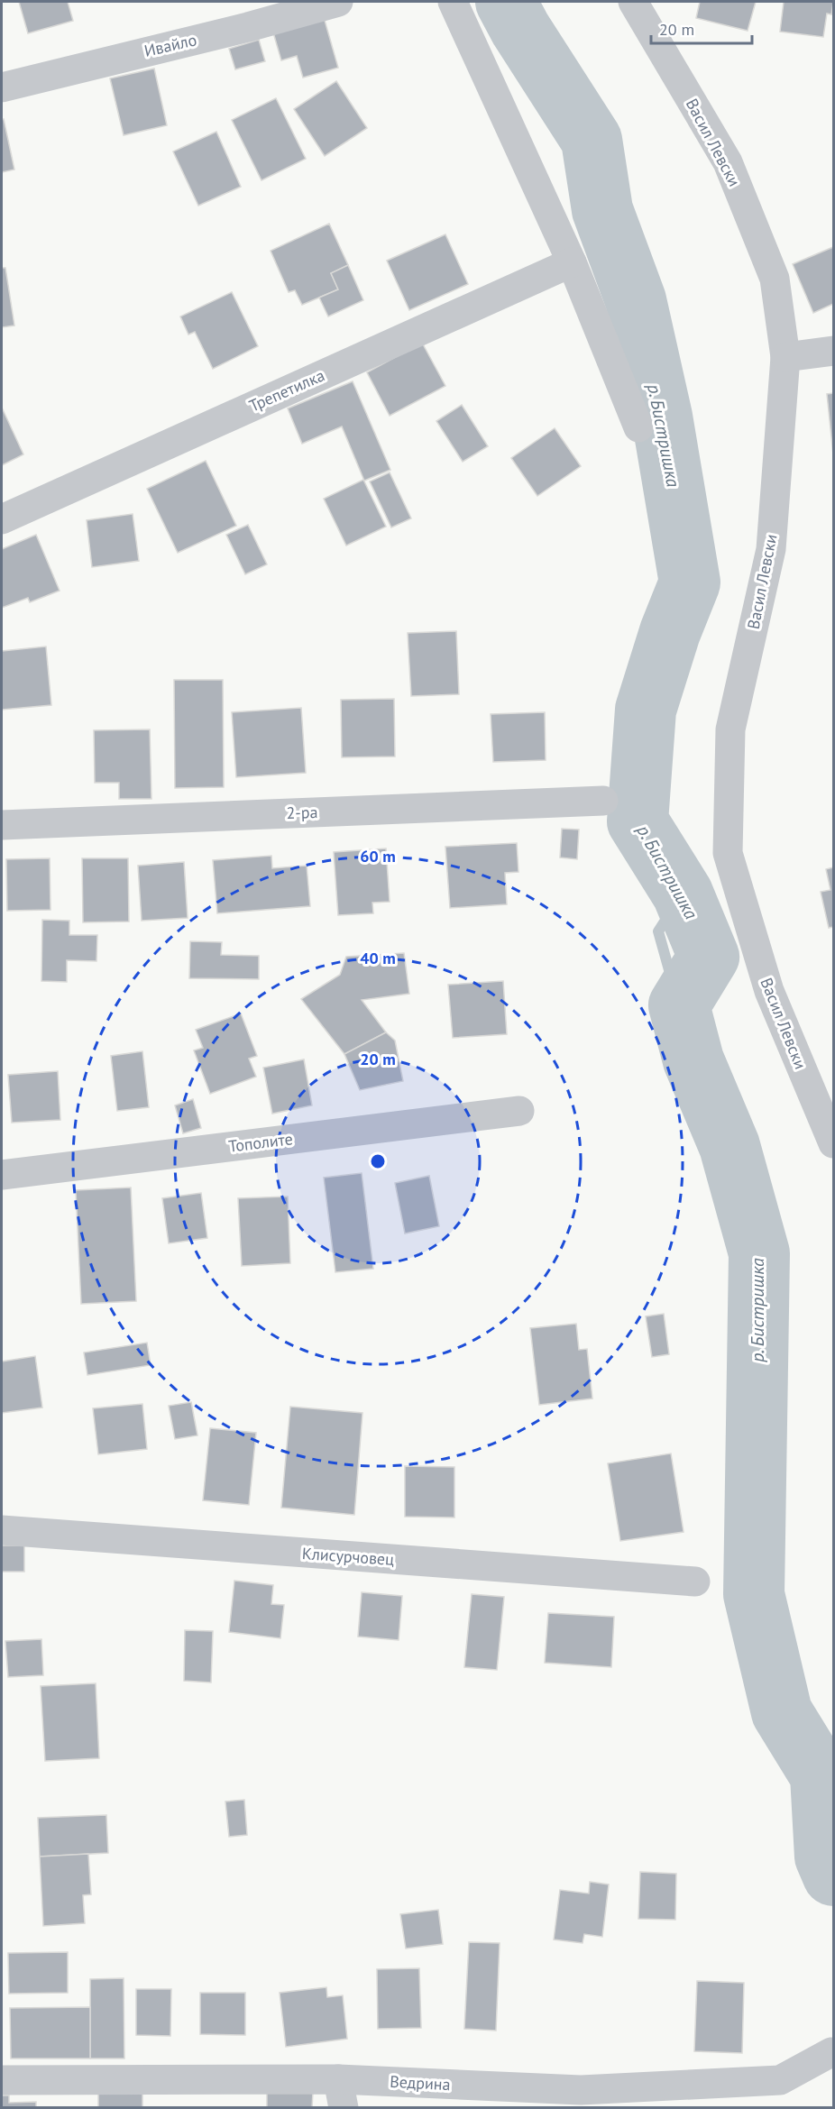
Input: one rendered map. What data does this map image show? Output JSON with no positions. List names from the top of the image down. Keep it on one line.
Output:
{"streets":{"street":["Ивайло","Васил Левски","Трепетилка","2-ра","Тополите","Клисурчовец","Ведрина"]},"water":["р. Бистришка"],"scale_bar":"20 m","rings":["60 m","40 m","20 m"]}
